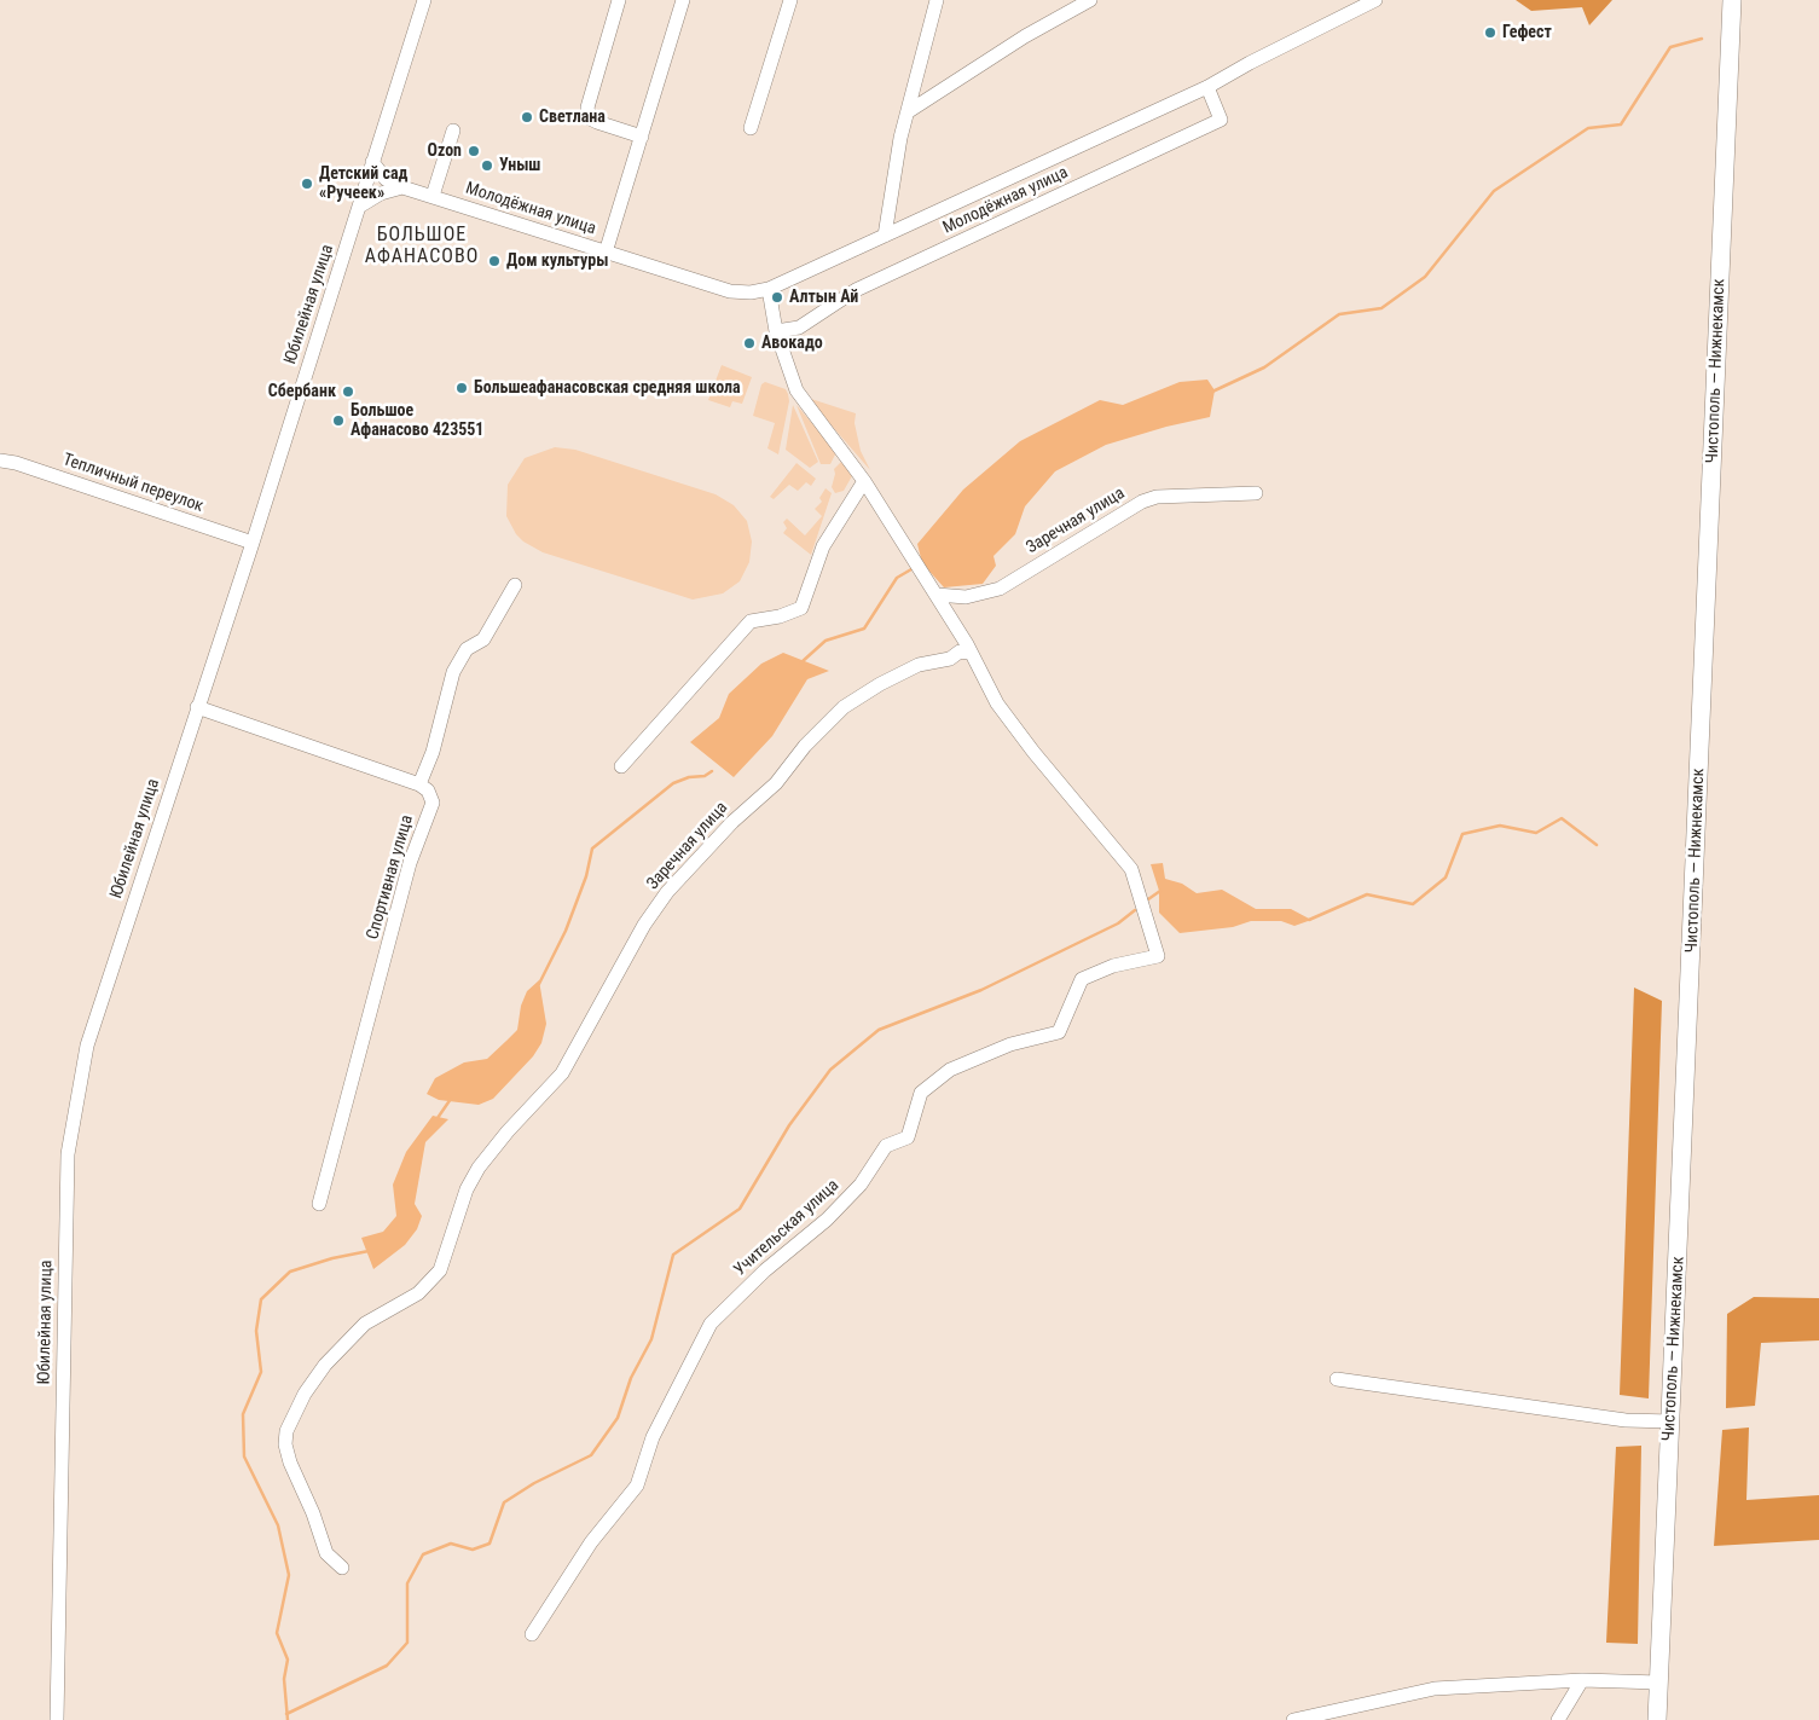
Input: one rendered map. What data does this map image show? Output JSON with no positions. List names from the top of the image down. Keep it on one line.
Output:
{"streets":{"main road":["Чистополь — Нижнекамск"],"street":["Молодёжная улица","Юбилейная улица","Тепличный переулок","Заречная улица","Спортивная улица","Учительская улица"]},"crossings":[["Молодёжная улица","Юбилейная улица"],["Юбилейная улица","Тепличный переулок"],["Заречная улица","Учительская улица"]],"districts":["БОЛЬШОЕ АФАНАСОВО"],"places":["Гефест","Светлана","Ozon","Уныш","Детский сад «Ручеек»","Дом культуры","Алтын Ай","Авокадо","Большеафанасовская средняя школа","Сбербанк","Большое Афанасово 423551"]}
